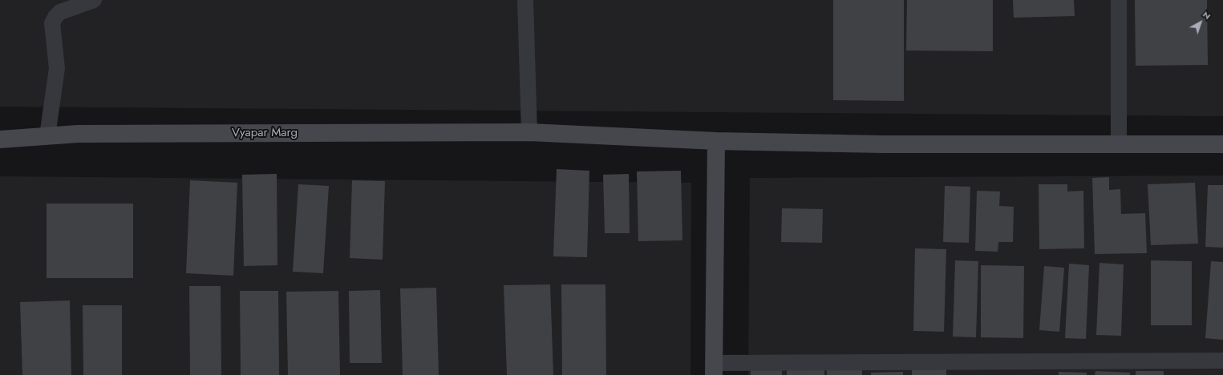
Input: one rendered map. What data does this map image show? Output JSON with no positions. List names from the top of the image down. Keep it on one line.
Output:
{"streets":{"street":["Vyapar Marg"]},"north":"top right"}
